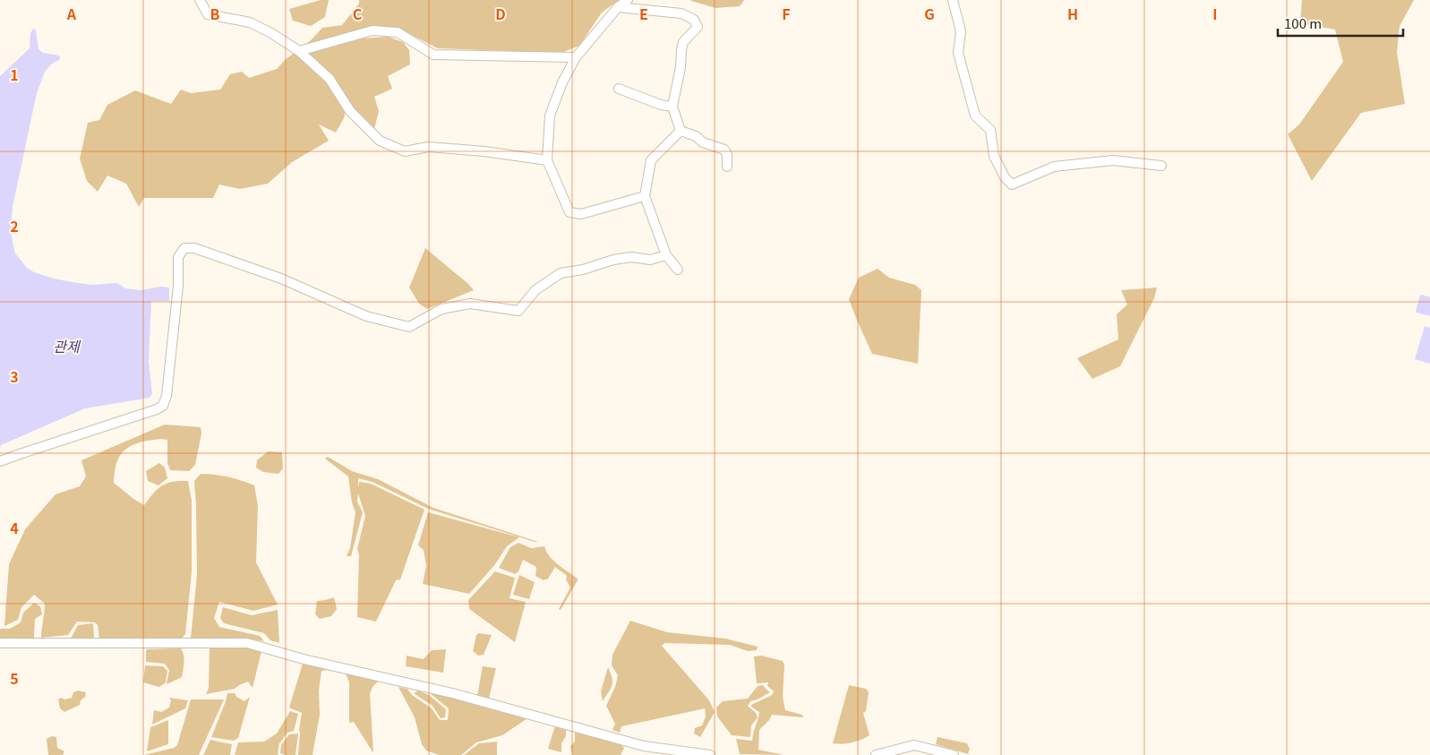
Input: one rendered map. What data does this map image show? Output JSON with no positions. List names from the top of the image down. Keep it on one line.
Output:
{"water":["관제"],"scale_bar":"100 m","grid":{"columns":["A","B","C","D","E","F","G","H","I"],"rows":["1","2","3","4","5"]}}
